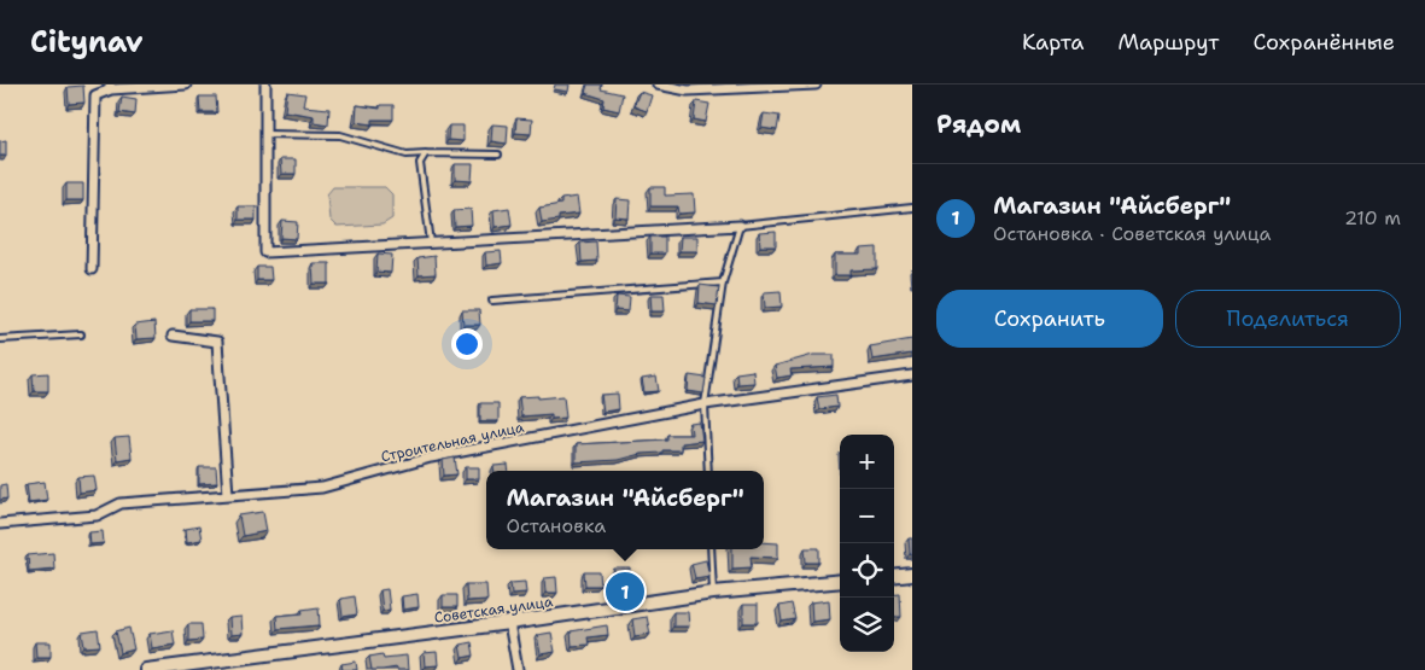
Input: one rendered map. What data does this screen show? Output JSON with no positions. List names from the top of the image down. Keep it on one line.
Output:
{"streets":{"main road":["Советская улица"],"street":["Строительная улица"]},"page":{"header":"Citynav","nav":["Карта","Маршрут","Сохранённые"],"heading":"Рядом","list":[{"mark":"1","name":"Магазин \"Айсберг\"","note":"Остановка · Советская улица","value":"210 m"}],"buttons":["Сохранить","Поделиться"],"map_buttons":["+","−"],"popup":["Магазин \"Айсберг\"","Остановка"],"pins":"1"}}
